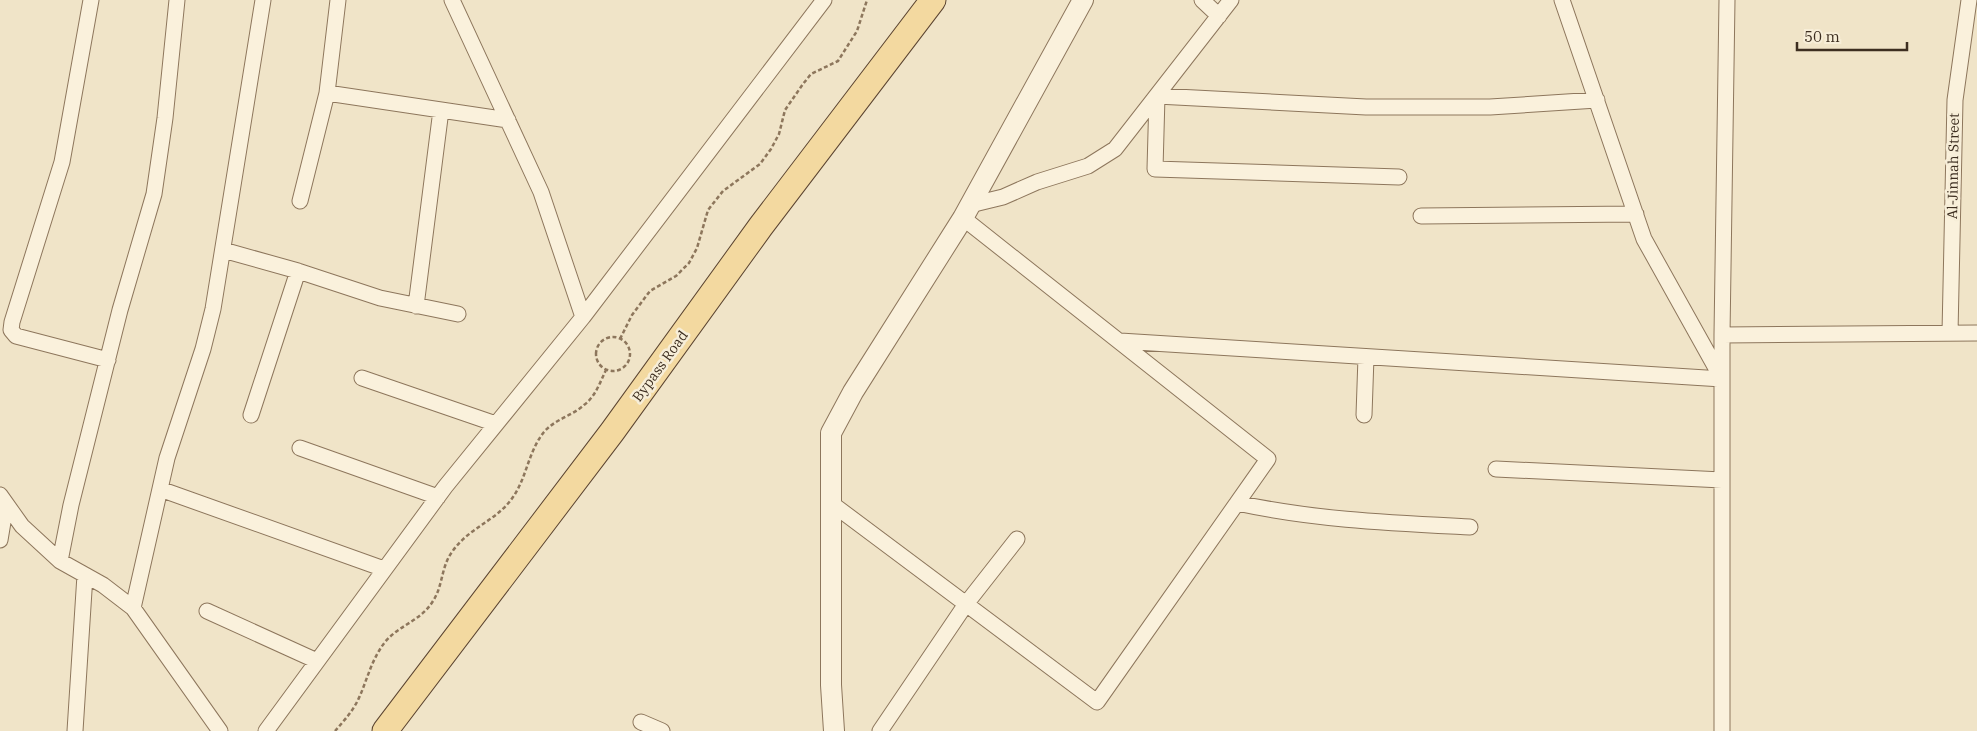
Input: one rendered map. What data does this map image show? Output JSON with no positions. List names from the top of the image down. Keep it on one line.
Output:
{"streets":{"main road":["Bypass Road"],"street":["Al-Jinnah Street"]},"scale_bar":"50 m"}
